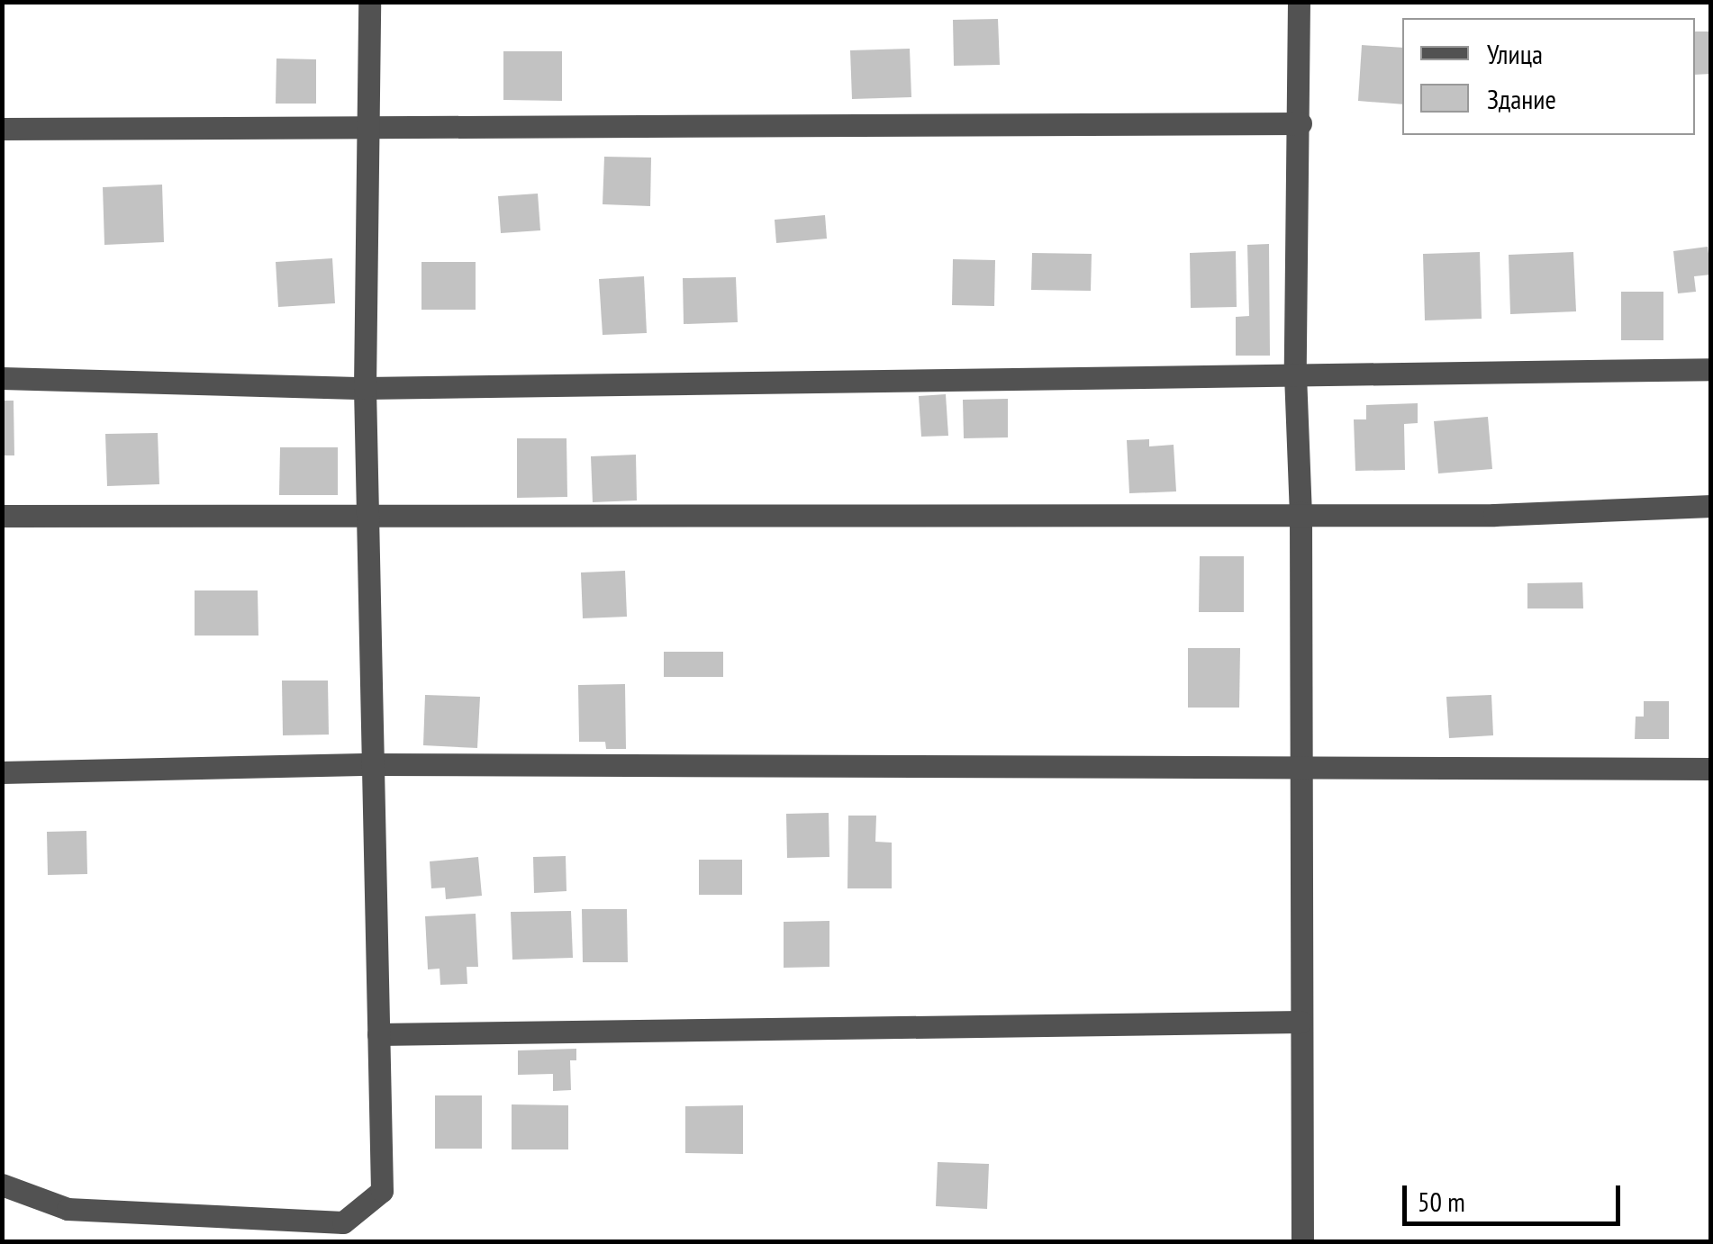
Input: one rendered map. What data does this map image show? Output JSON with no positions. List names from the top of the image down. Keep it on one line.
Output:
{"legend":["Улица","Здание"],"scale_bar":"50 m"}
